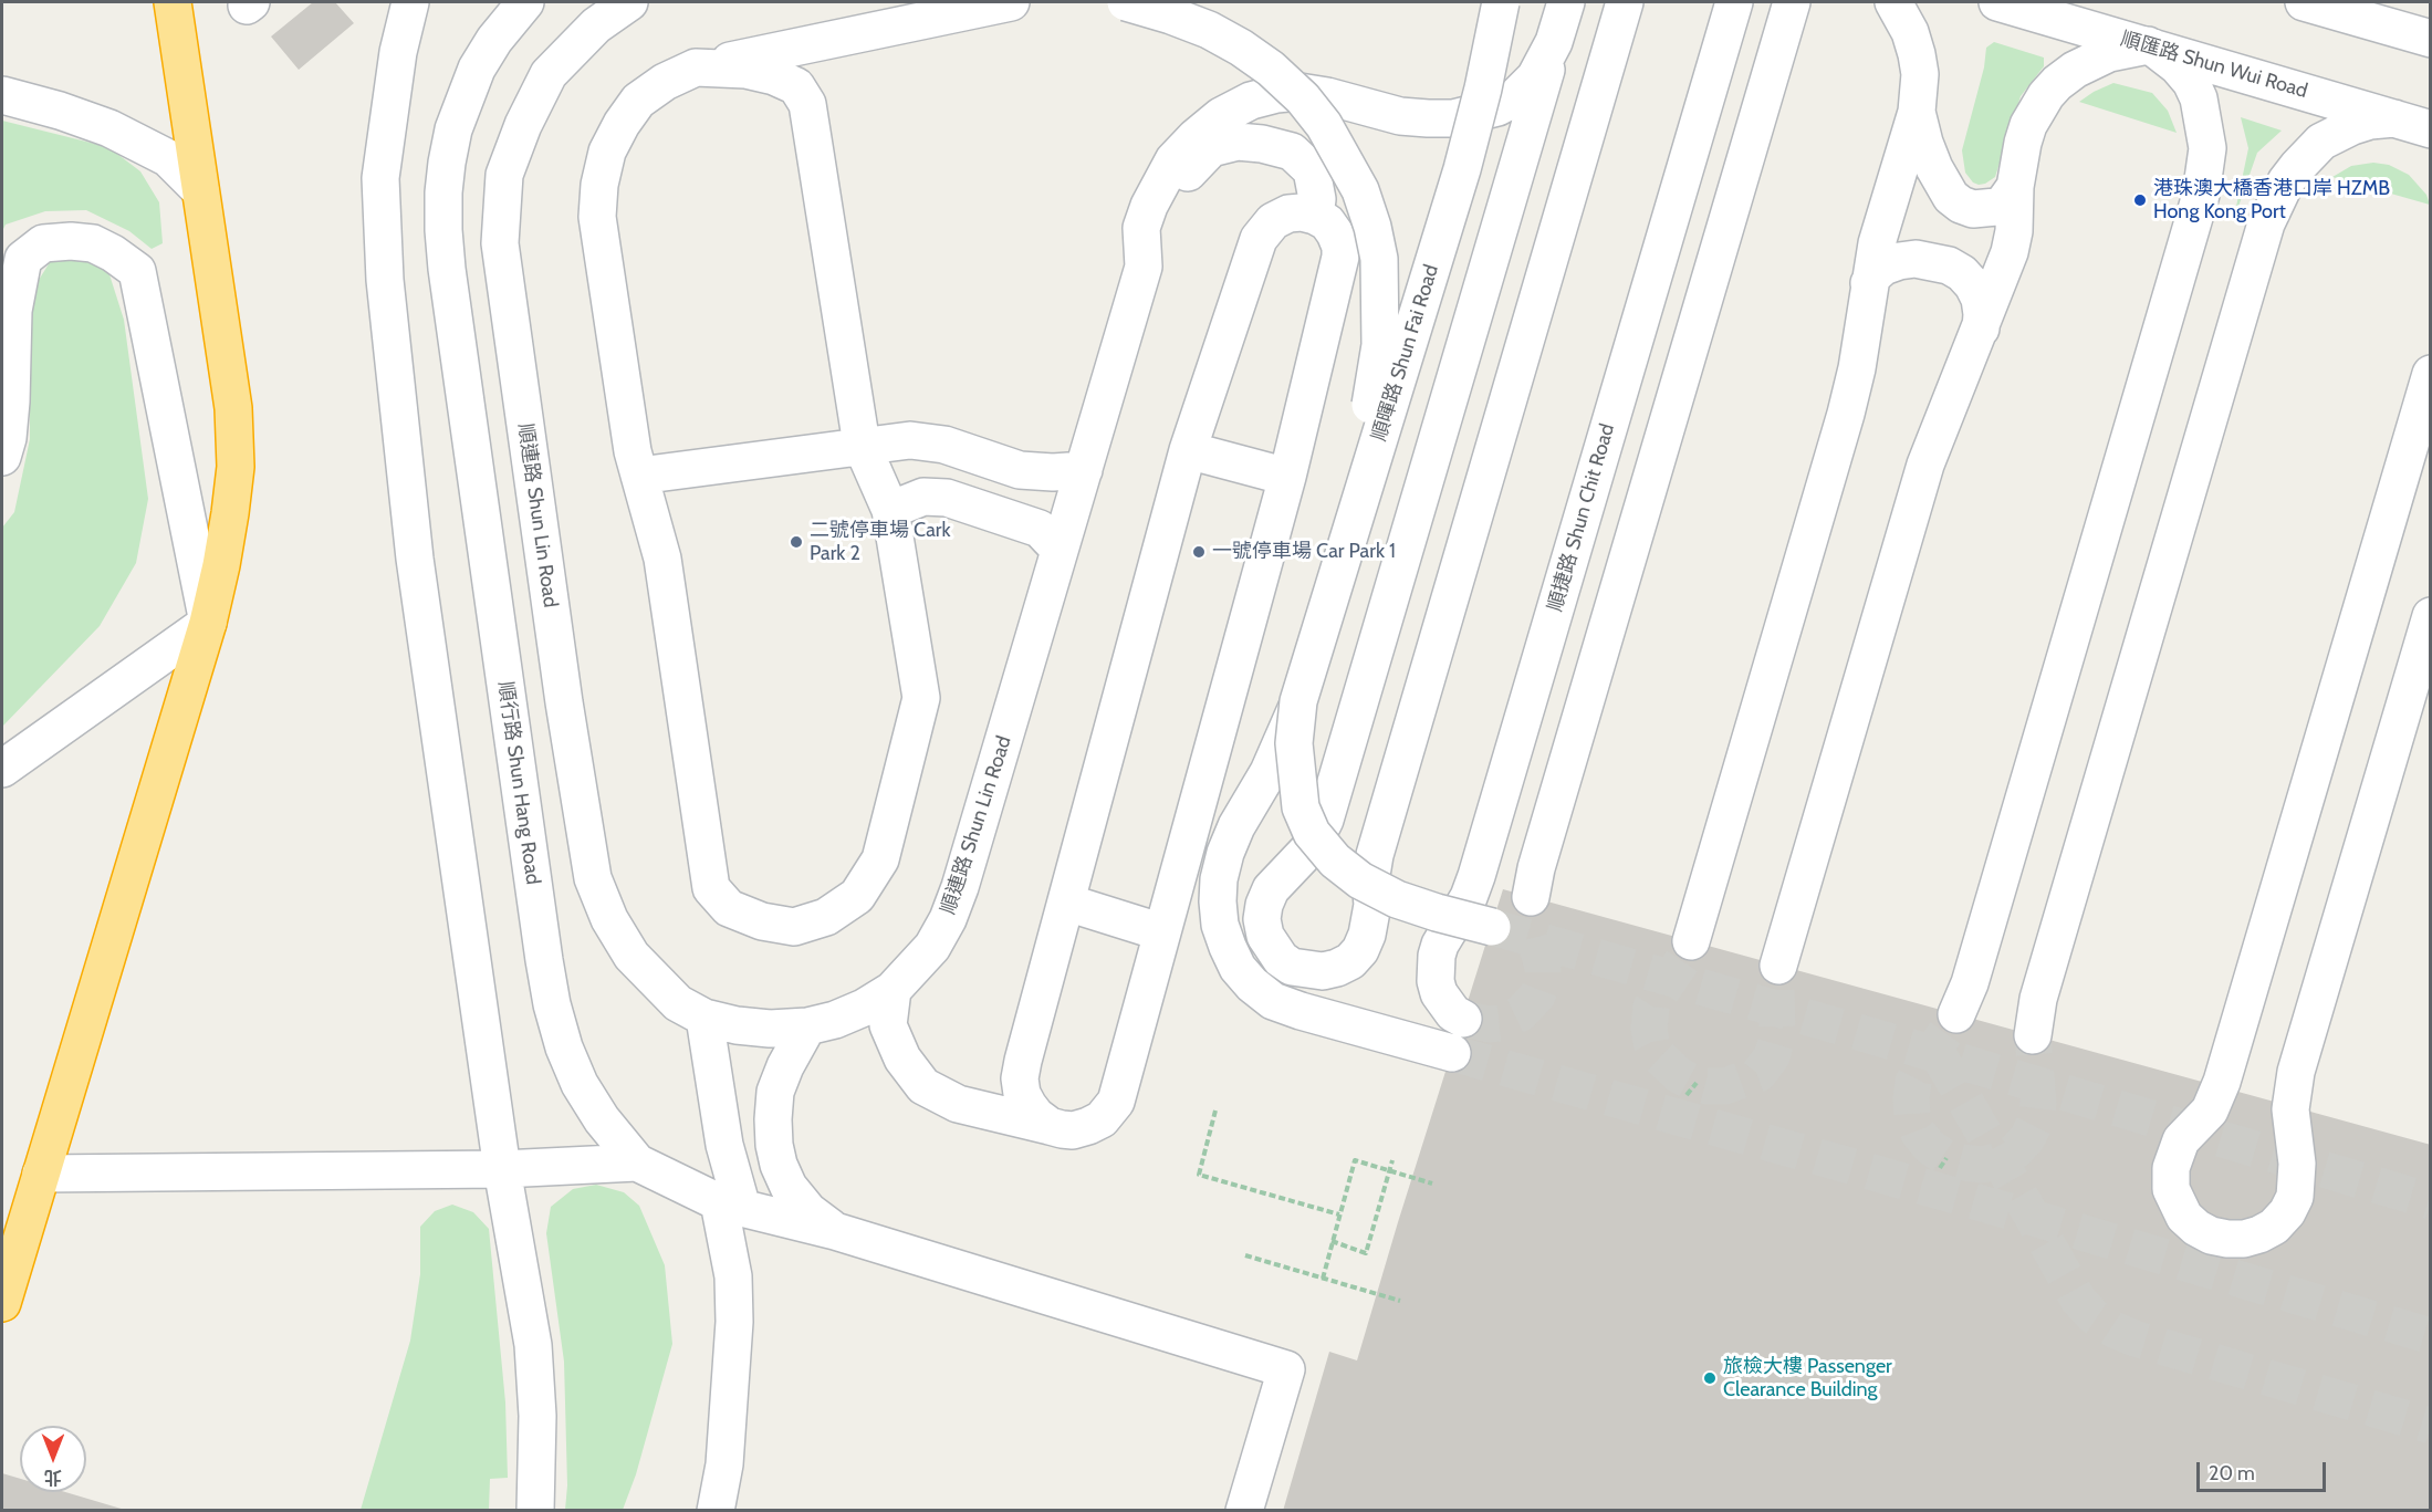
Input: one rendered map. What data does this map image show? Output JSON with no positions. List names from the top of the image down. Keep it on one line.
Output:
{"streets":{"street":["順匯路 Shun Wui Road","順暉路 Shun Fai Road","順連路 Shun Lin Road","順捷路 Shun Chit Road","順行路 Shun Hang Road"]},"places":["港珠澳大橋香港口岸 HZMB Hong Kong Port","二號停車場 Cark Park 2","一號停車場 Car Park 1","旅檢大樓 Passenger Clearance Building"],"scale_bar":"20 m","north":"bottom"}
